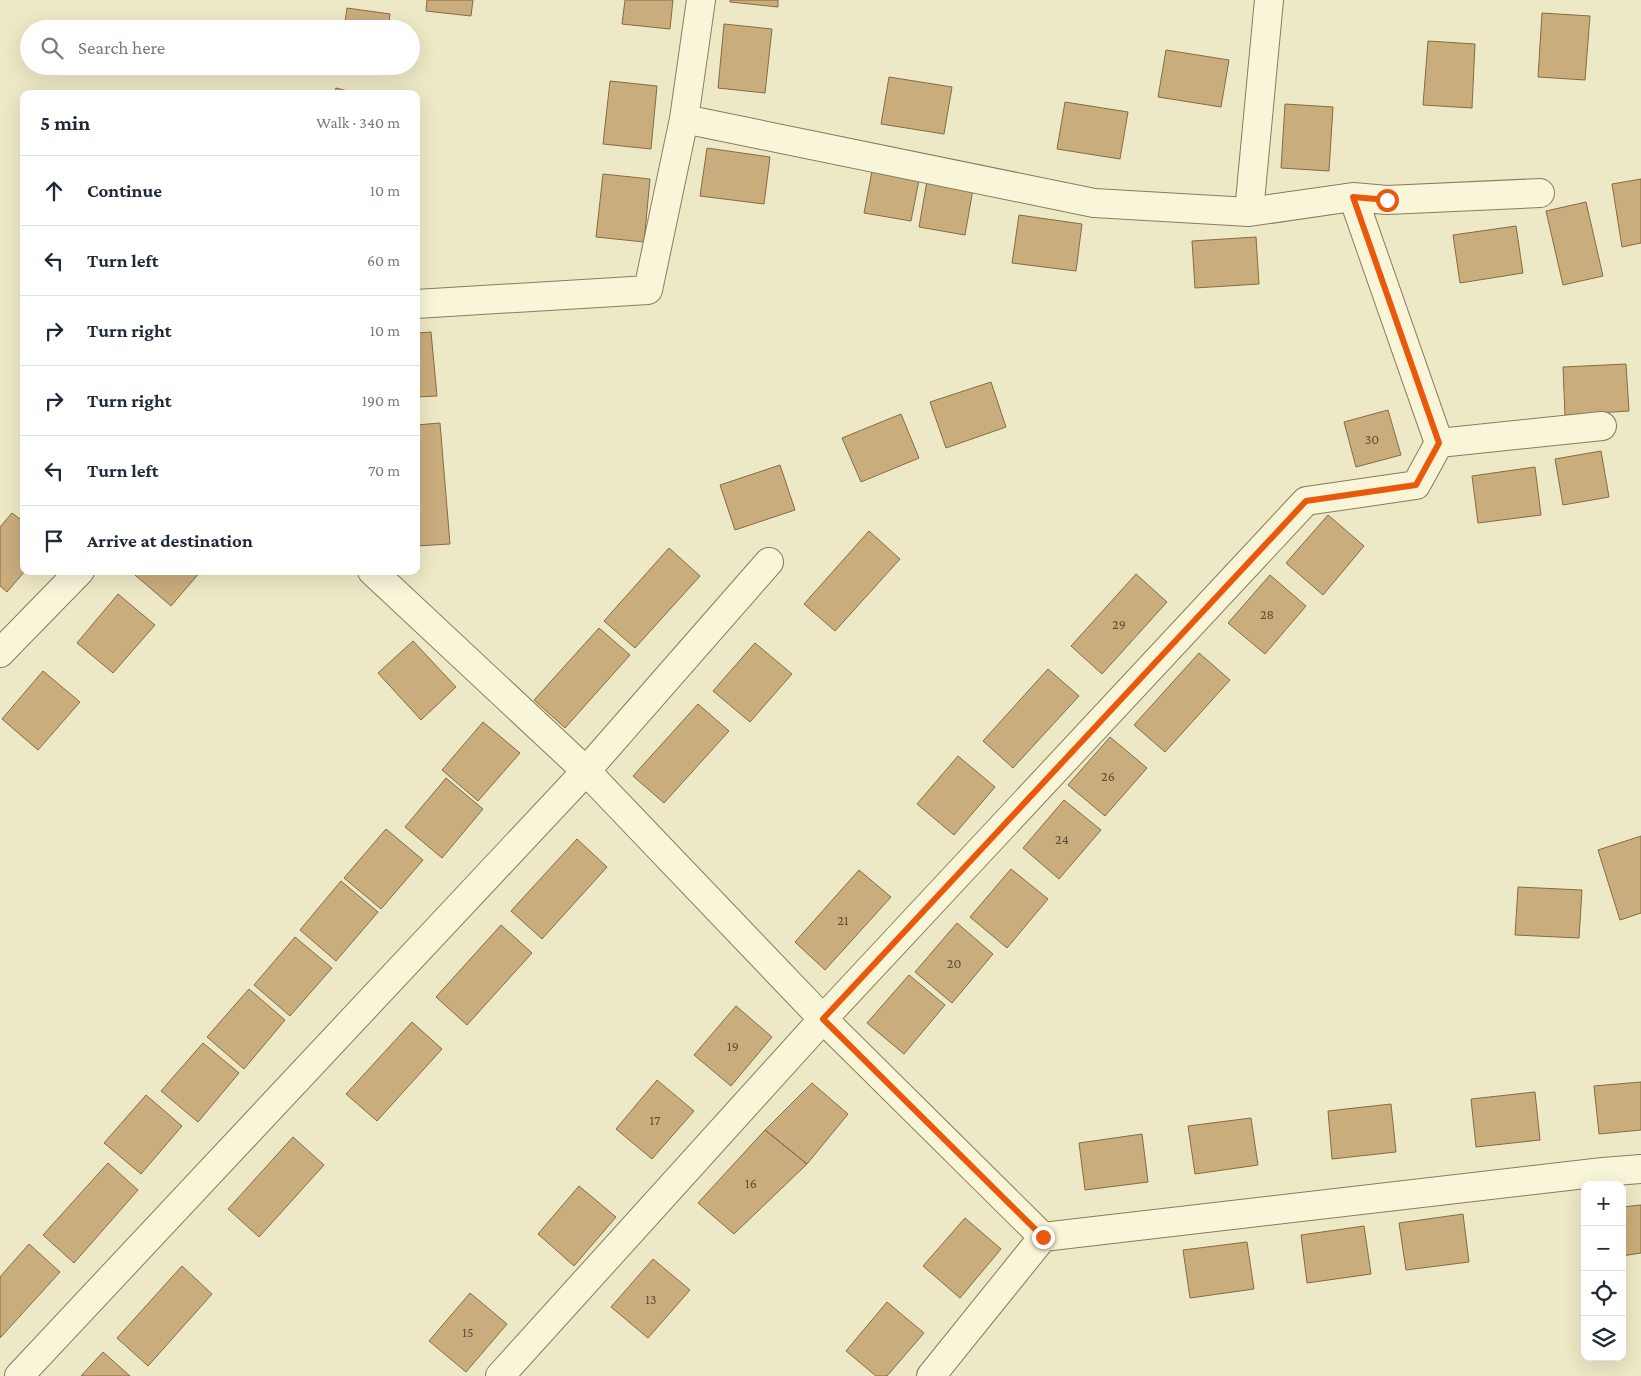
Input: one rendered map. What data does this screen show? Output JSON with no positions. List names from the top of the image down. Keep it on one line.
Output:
{"house_numbers":["30","28","29","26","24","21","20","19","17","16","13","15"],"page":{"search":"Search here","heading":["5 min","Walk · 340 m"],"list":[["Continue","10 m"],["Turn left","60 m"],["Turn right","10 m"],["Turn right","190 m"],["Turn left","70 m"],"Arrive at destination"],"map_buttons":["+","−"]}}
